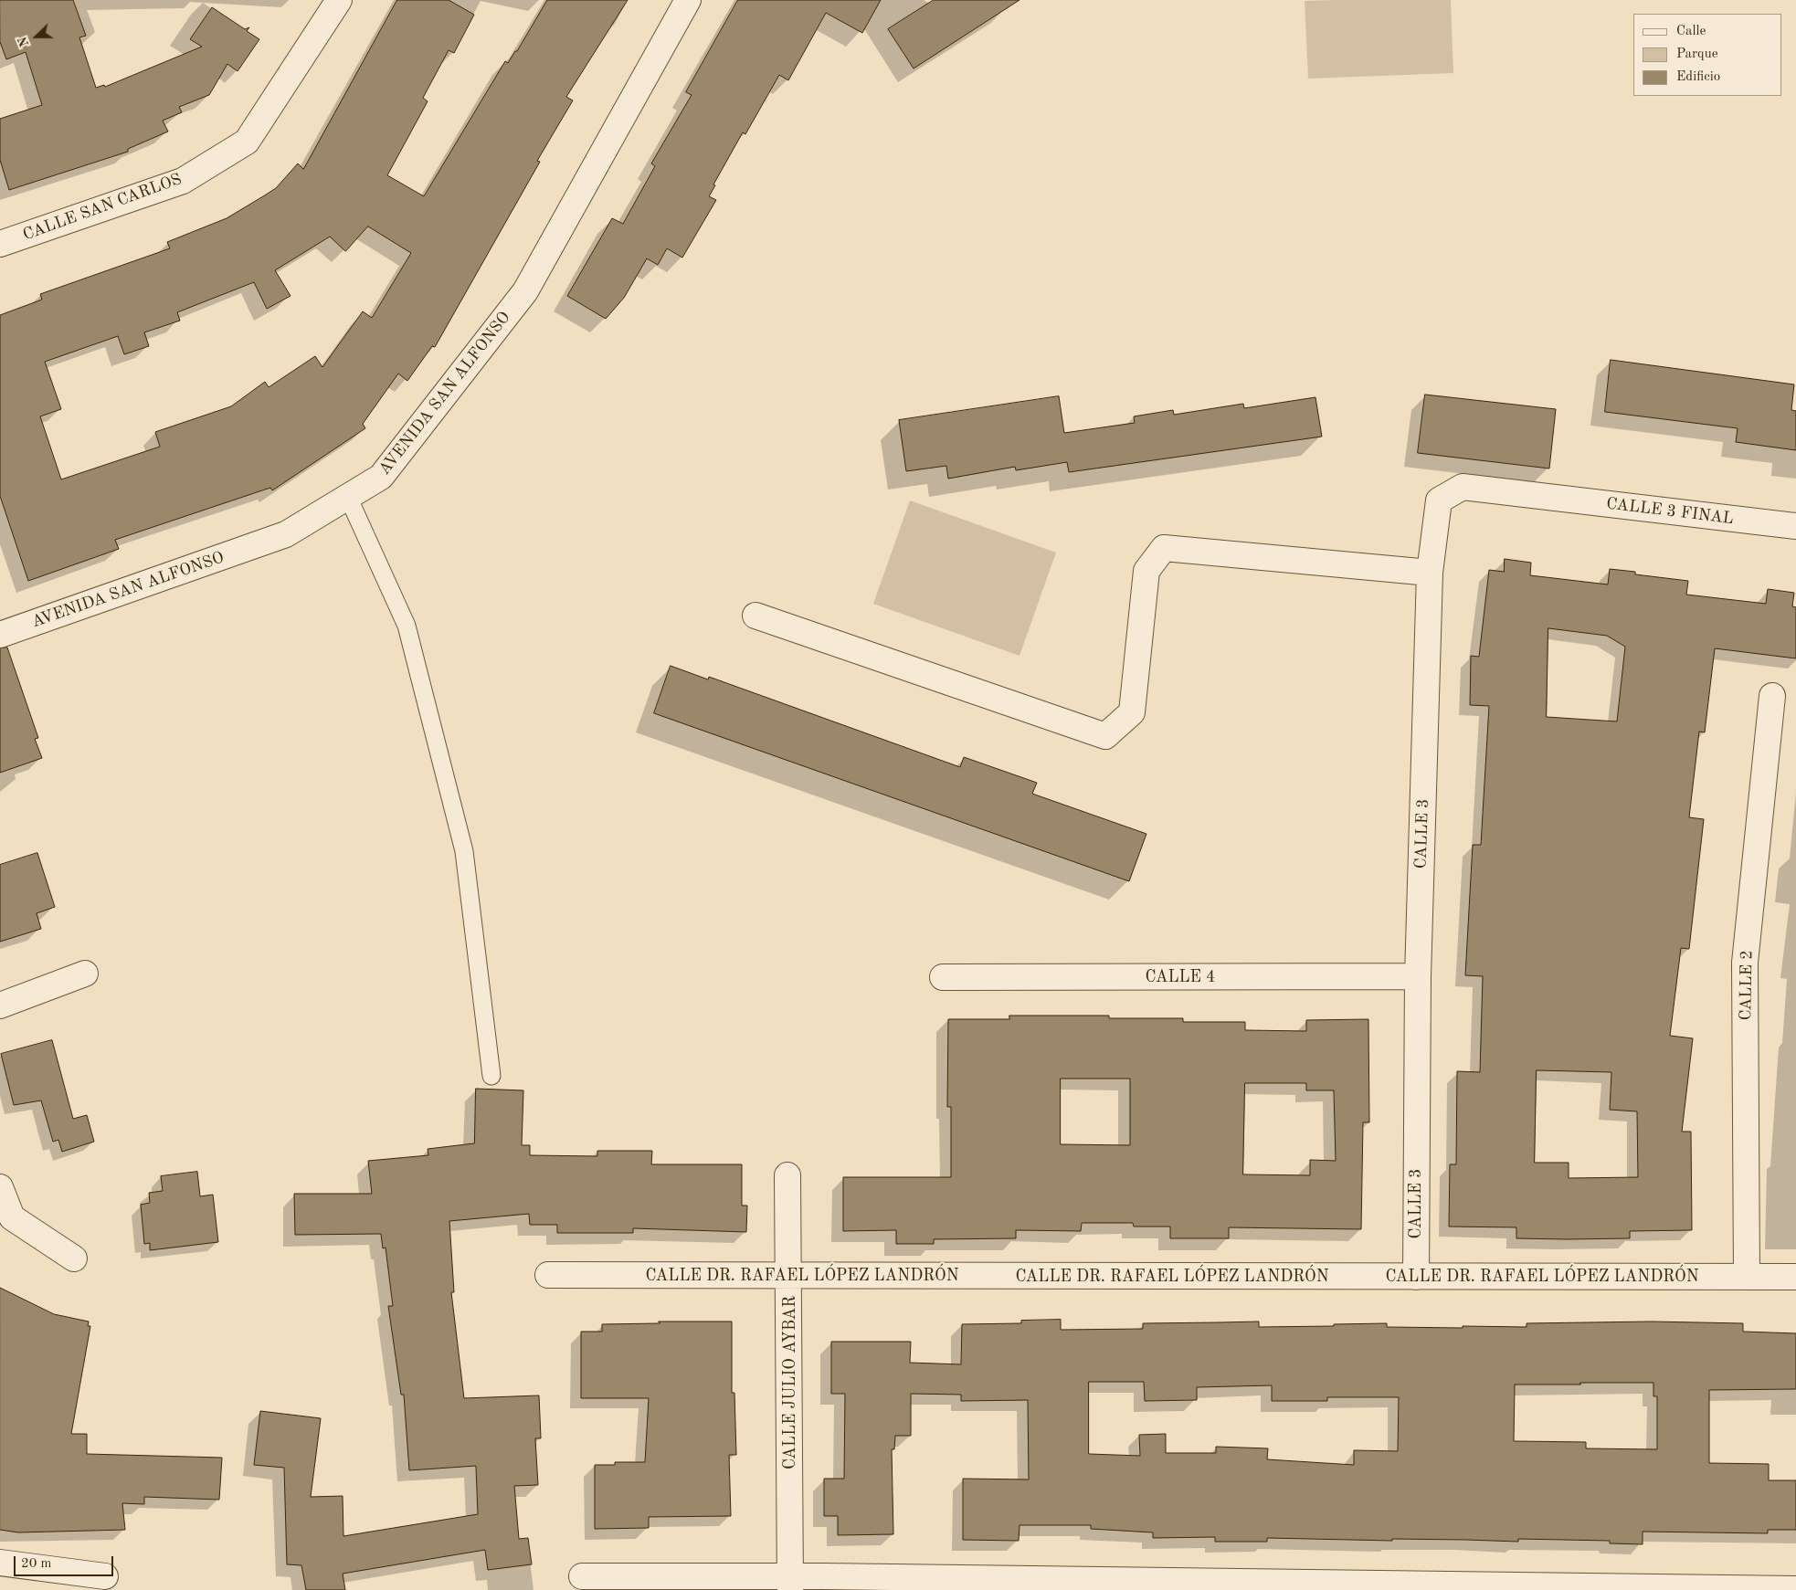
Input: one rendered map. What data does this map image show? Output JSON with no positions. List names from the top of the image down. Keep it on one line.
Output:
{"streets":{"street":["CALLE SAN CARLOS","AVENIDA SAN ALFONSO","CALLE 3 FINAL","CALLE 3","CALLE 4","CALLE 2","CALLE DR. RAFAEL LÓPEZ LANDRÓN","CALLE JULIO AYBAR"]},"crossings":[["CALLE 3 FINAL","CALLE 3"],["CALLE 3","CALLE 4"],["CALLE 3","CALLE DR. RAFAEL LÓPEZ LANDRÓN"],["CALLE 2","CALLE DR. RAFAEL LÓPEZ LANDRÓN"],["CALLE DR. RAFAEL LÓPEZ LANDRÓN","CALLE JULIO AYBAR"]],"legend":["Calle","Parque","Edificio"],"scale_bar":"20 m","north":"left"}
